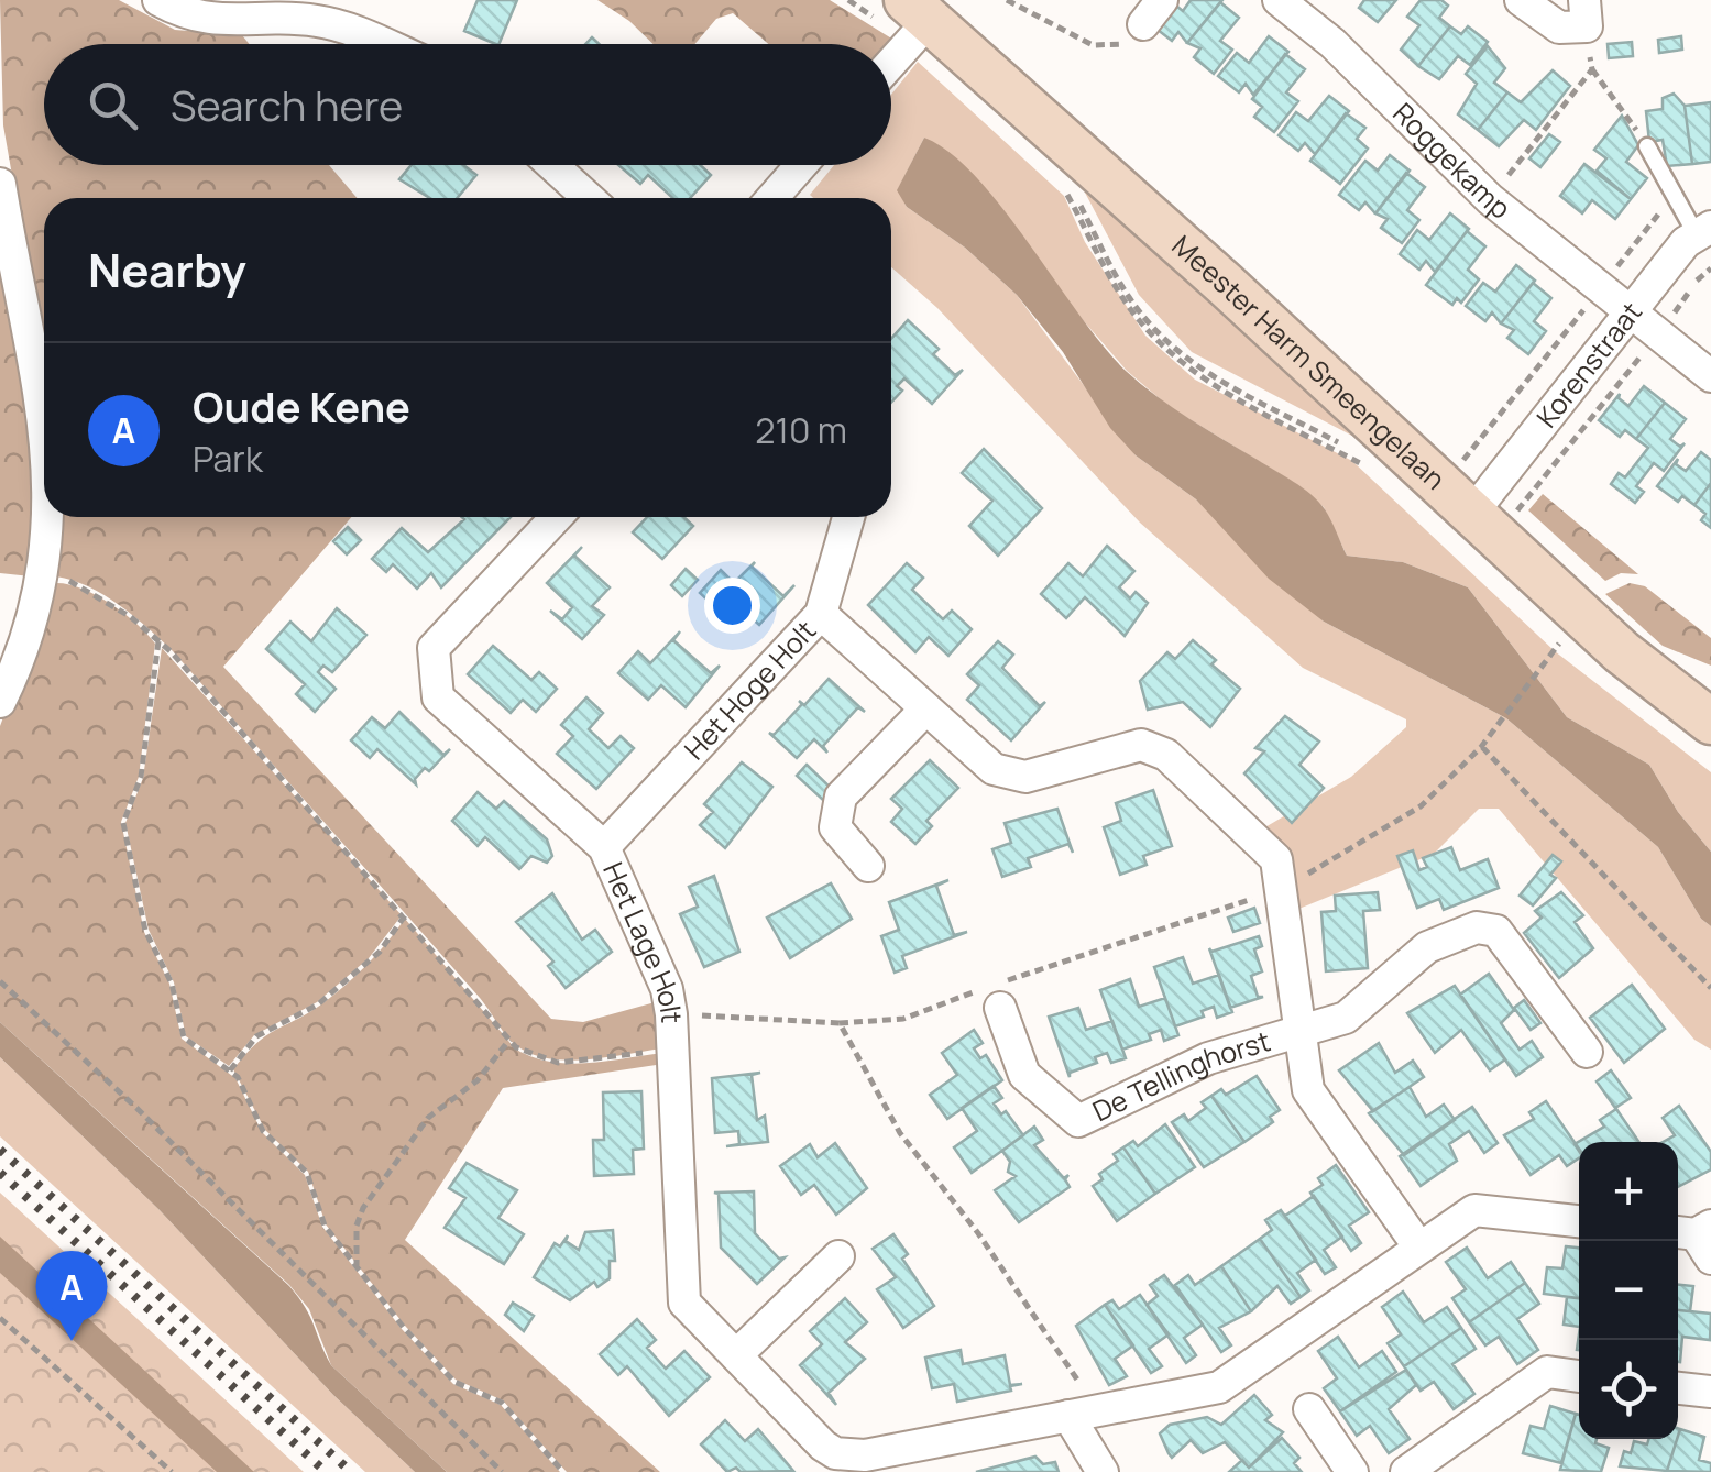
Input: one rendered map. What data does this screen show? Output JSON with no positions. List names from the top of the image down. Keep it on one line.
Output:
{"streets":{"street":["Roggekamp","Meester Harm Smeengelaan","Korenstraat","Het Hoge Holt","Het Lage Holt","De Tellinghorst"]},"crossings":[["Roggekamp","Korenstraat"],["Meester Harm Smeengelaan","Korenstraat"],["Het Hoge Holt","Het Lage Holt"],["Het Hoge Holt","De Tellinghorst"],["Het Lage Holt","De Tellinghorst"]],"page":{"search":"Search here","heading":"Nearby","list":[{"mark":"A","name":"Oude Kene","note":"Park","value":"210 m"}],"map_buttons":["+","−"],"pins":"A"}}
